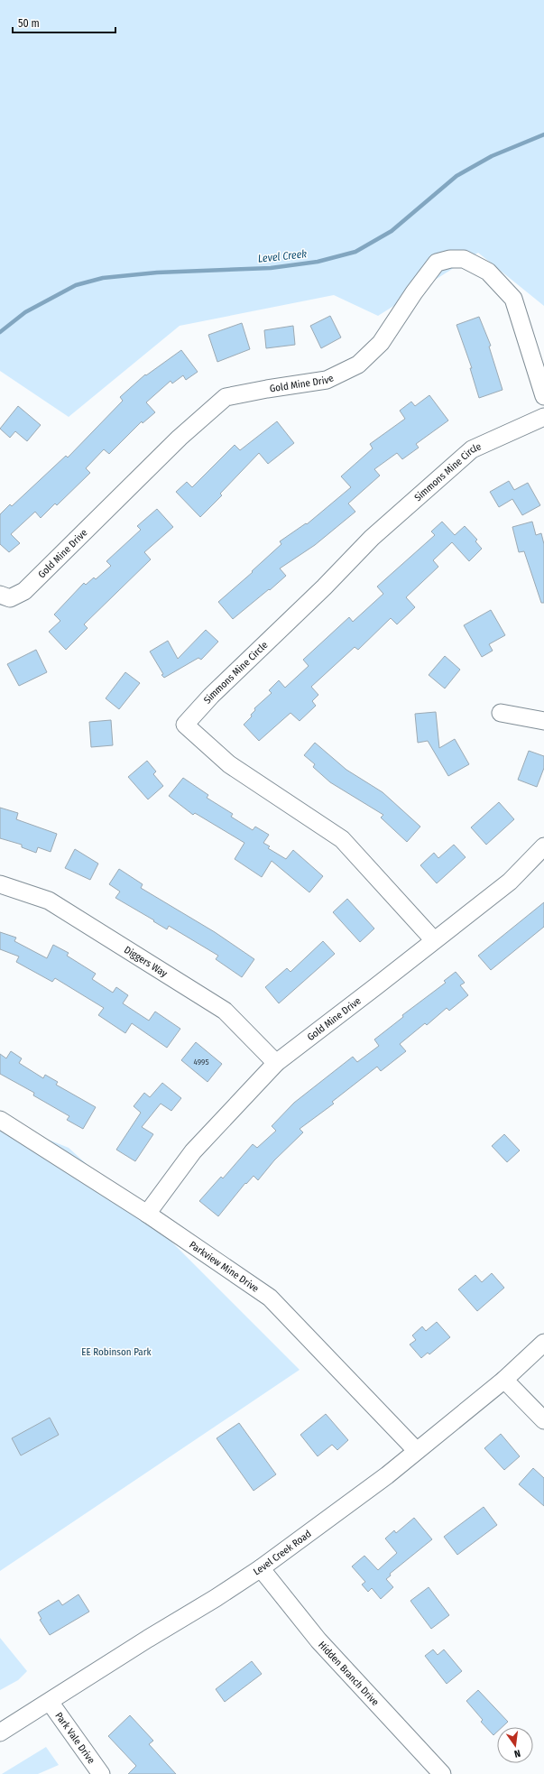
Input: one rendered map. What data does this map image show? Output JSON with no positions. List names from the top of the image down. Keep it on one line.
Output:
{"streets":{"street":["Gold Mine Drive","Simmons Mine Circle","Diggers Way","Parkview Mine Drive","Level Creek Road","Hidden Branch Drive","Park Vale Drive"]},"crossings":[["Gold Mine Drive","Simmons Mine Circle"],["Gold Mine Drive","Diggers Way"],["Gold Mine Drive","Parkview Mine Drive"],["Parkview Mine Drive","Level Creek Road"],["Level Creek Road","Hidden Branch Drive"],["Level Creek Road","Park Vale Drive"]],"water":["Level Creek"],"parks":["EE Robinson Park"],"house_numbers":["4995"],"scale_bar":"50 m","north":"bottom"}
